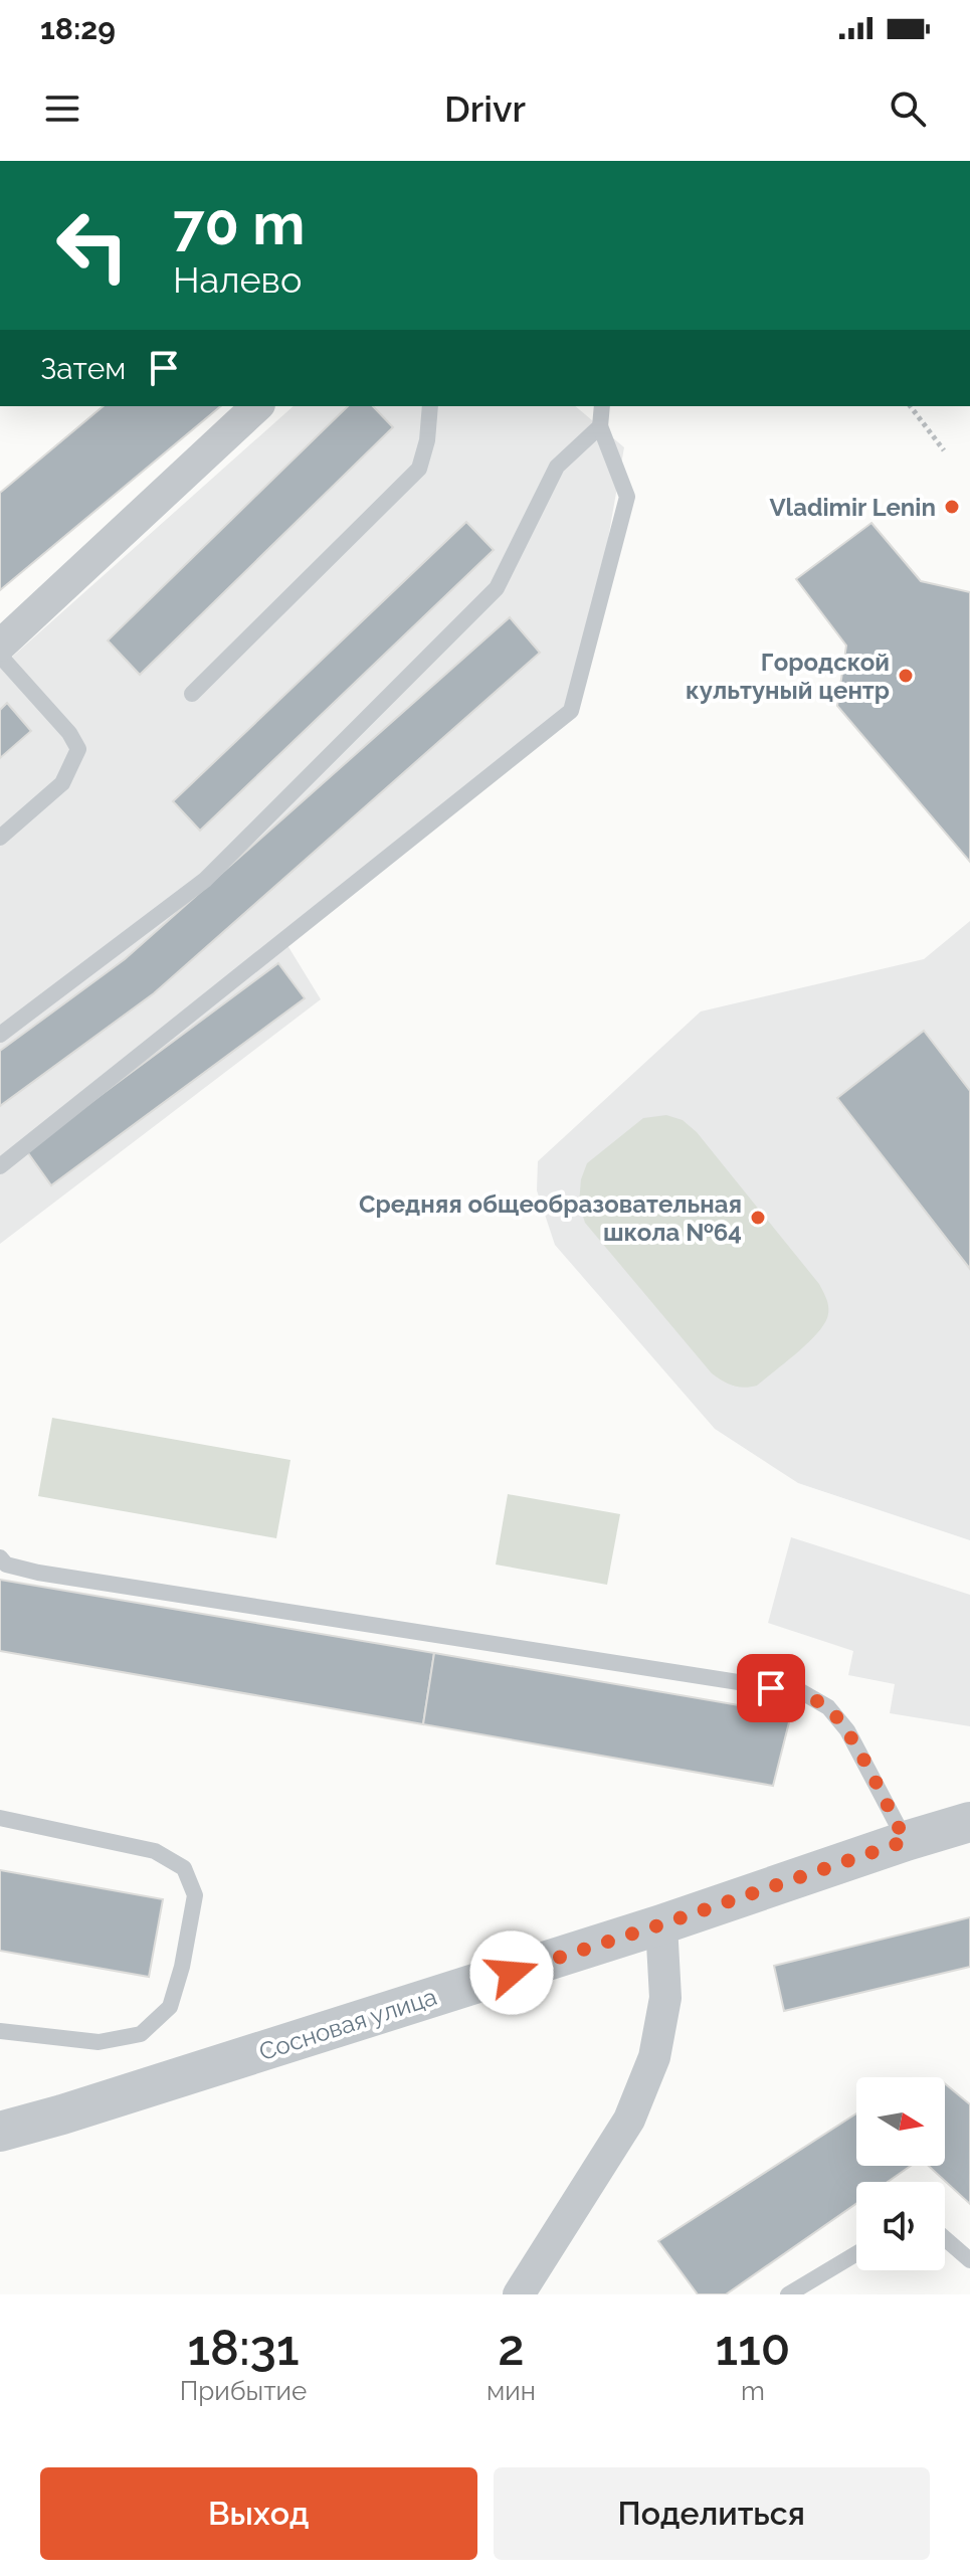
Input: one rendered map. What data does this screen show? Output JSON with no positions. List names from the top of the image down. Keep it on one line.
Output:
{"streets":{"street":["Сосновая улица"]},"places":["Vladimir Lenin","Городской культуный центр","Средняя общеобразовательная школа №64"],"north":"right","page":{"status":"18:29","header":"Drivr","turn":["70 m","Налево"],"then":"Затем","eta":["18:31","Прибытие","2","мин","110","m"],"buttons":["Выход","Поделиться"]}}
